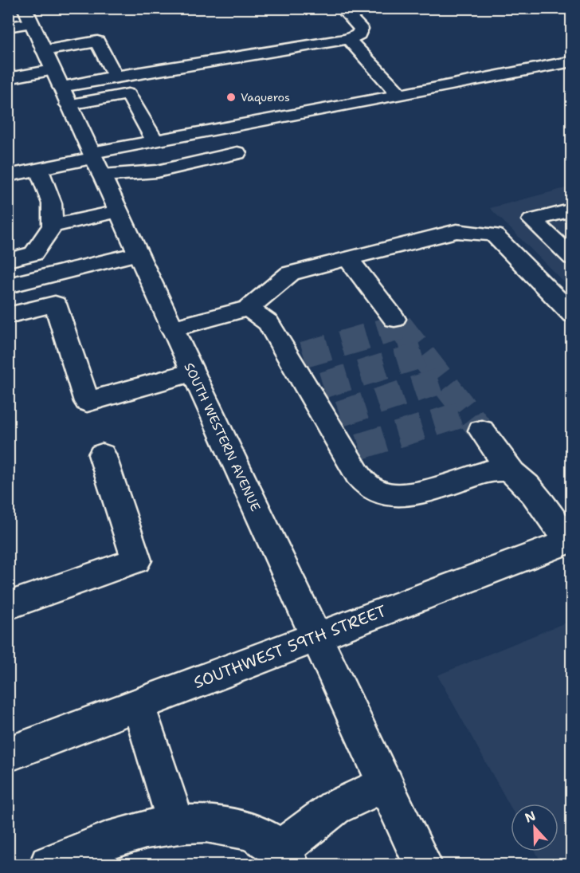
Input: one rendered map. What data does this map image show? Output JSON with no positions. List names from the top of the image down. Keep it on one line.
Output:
{"streets":{"main road":["SOUTH WESTERN AVENUE","SOUTHWEST 59TH STREET"]},"crossings":[["SOUTH WESTERN AVENUE","SOUTHWEST 59TH STREET"]],"places":["Vaqueros"],"north":"top"}
